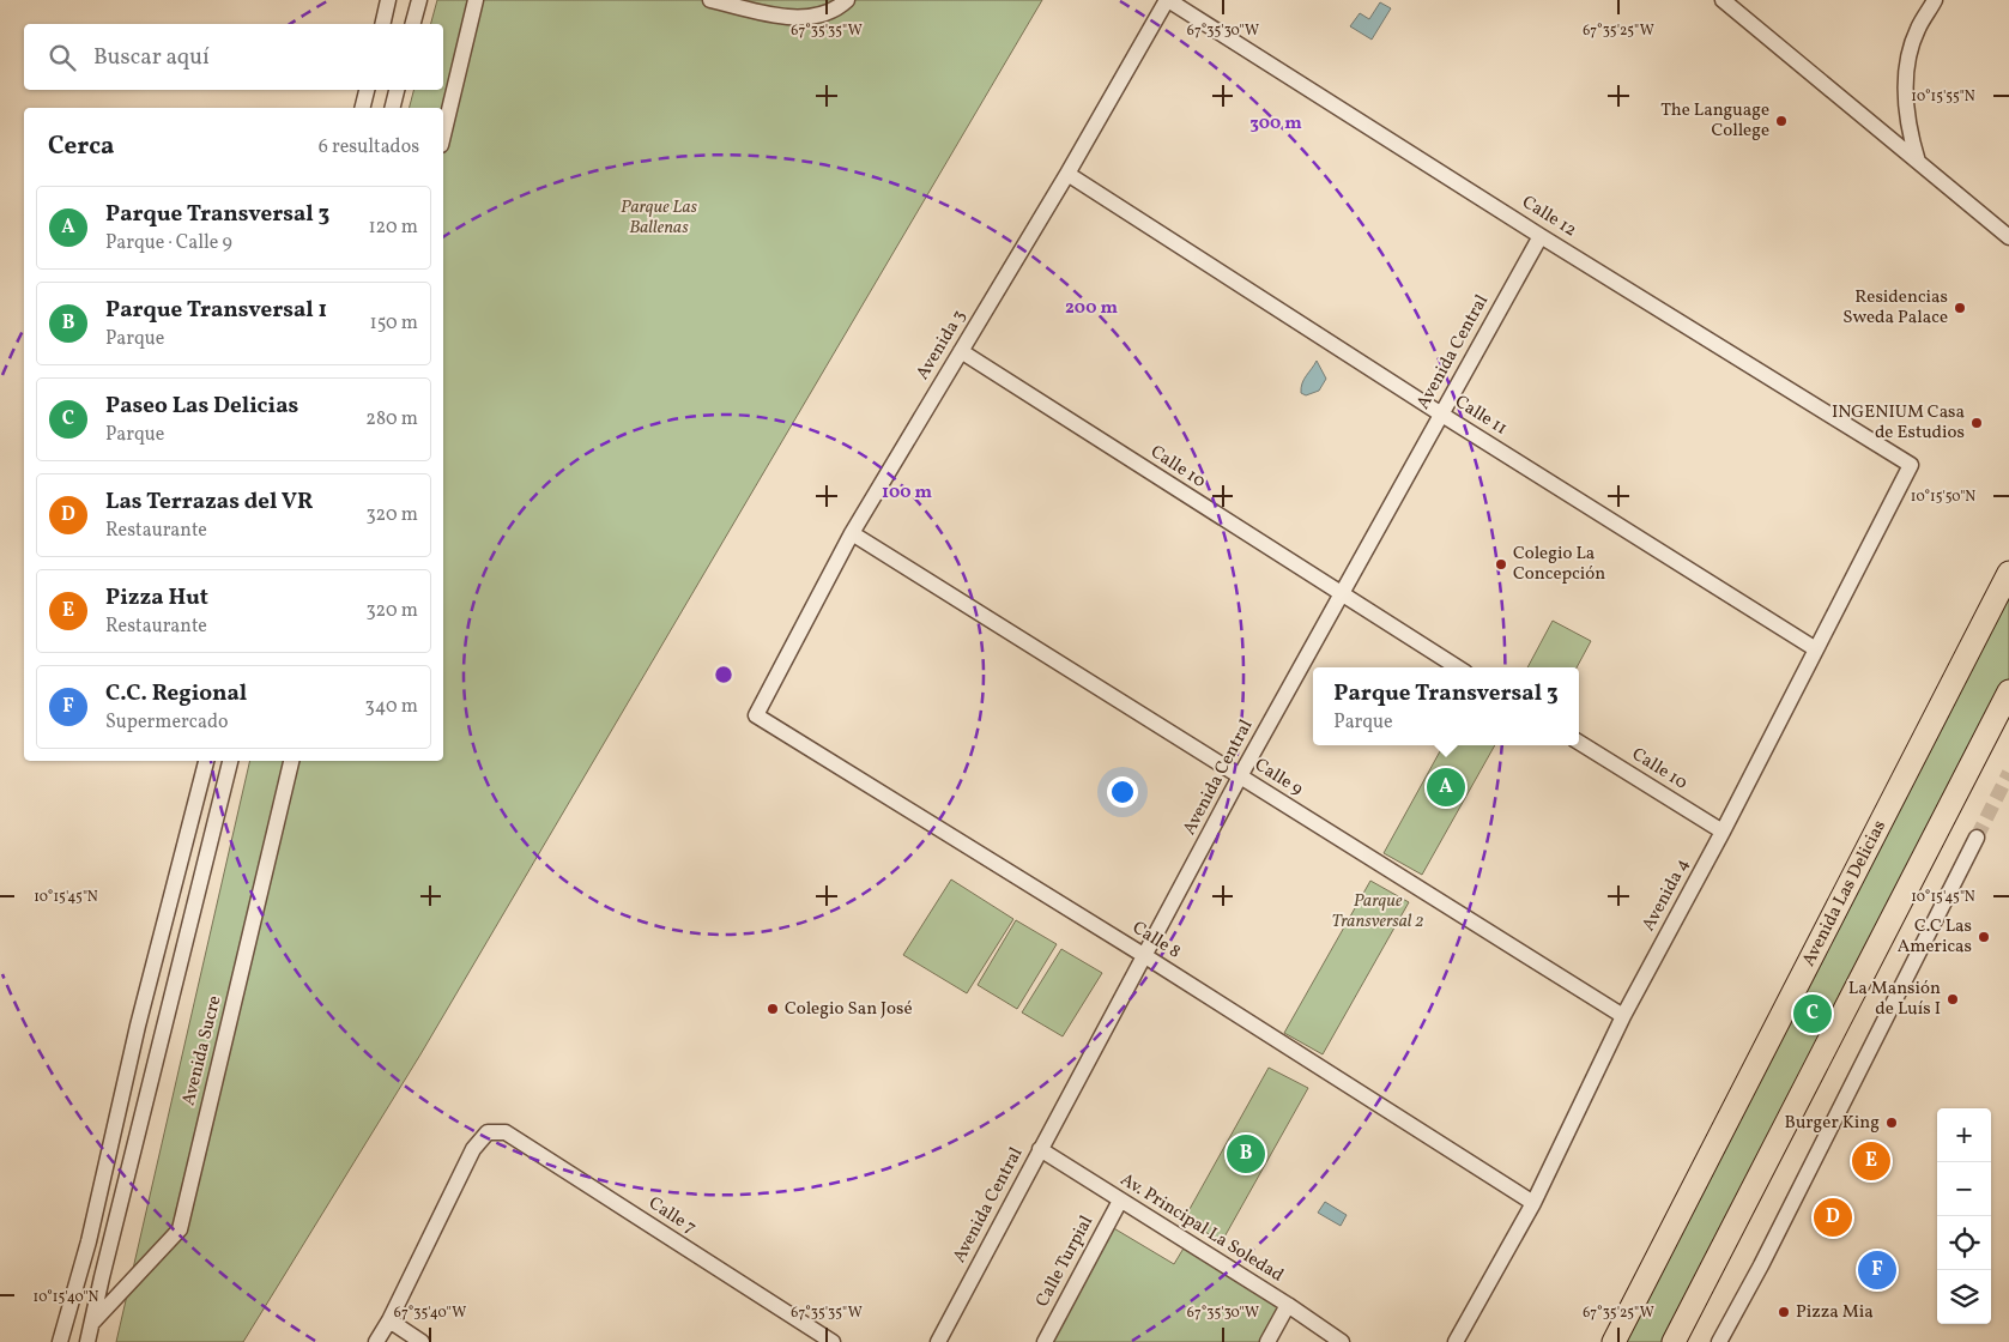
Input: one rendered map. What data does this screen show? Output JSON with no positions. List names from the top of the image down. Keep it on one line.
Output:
{"streets":{"main road":["Avenida Las Delicias"],"street":["Calle 12","Avenida 3","Avenida Central","Calle 11","Calle 10","Calle 9","Avenida 4","Calle 8","Avenida Sucre","Calle 7","Av. Principal La Soledad","Calle Turpial"]},"crossings":[["Calle 12","Avenida 3"],["Calle 12","Avenida Central"],["Calle 12","Avenida 4"],["Avenida 3","Calle 11"],["Avenida 3","Calle 10"],["Avenida 3","Calle 9"],["Avenida 3","Calle 8"],["Avenida Central","Calle 11"],["Avenida Central","Calle 10"],["Avenida Central","Calle 9"],["Avenida Central","Calle 8"],["Avenida Central","Av. Principal La Soledad"],["Calle 11","Avenida 4"],["Calle 10","Avenida 4"],["Calle 9","Avenida 4"],["Avenida 4","Calle 8"],["Av. Principal La Soledad","Calle Turpial"]],"parks":["Parque Las Ballenas","Parque Transversal 2"],"places":["The Language College","Residencias Sweda Palace","INGENIUM Casa de Estudios","Colegio La Concepción","C.C Las Americas","La Mansión de Luís I","Colegio San José","Burger King","Pizza Mia"],"page":{"search":"Buscar aquí","heading":["Cerca","6 resultados"],"list":[{"mark":"A","name":"Parque Transversal 3","note":"Parque · Calle 9","value":"120 m"},{"mark":"B","name":"Parque Transversal 1","note":"Parque","value":"150 m"},{"mark":"C","name":"Paseo Las Delicias","note":"Parque","value":"280 m"},{"mark":"D","name":"Las Terrazas del VR","note":"Restaurante","value":"320 m"},{"mark":"E","name":"Pizza Hut","note":"Restaurante","value":"320 m"},{"mark":"F","name":"C.C. Regional","note":"Supermercado","value":"340 m"}],"popup":["Parque Transversal 3","Parque"],"pins":["A","C","B","E","D","F"],"map_buttons":["+","−"]},"coordinates":["67°35'35\"W","67°35'30\"W","67°35'25\"W","10°15'55\"N","10°15'50\"N","10°15'45\"N","10°15'40\"N","67°35'40\"W"],"rings":["300 m","200 m","100 m"]}
